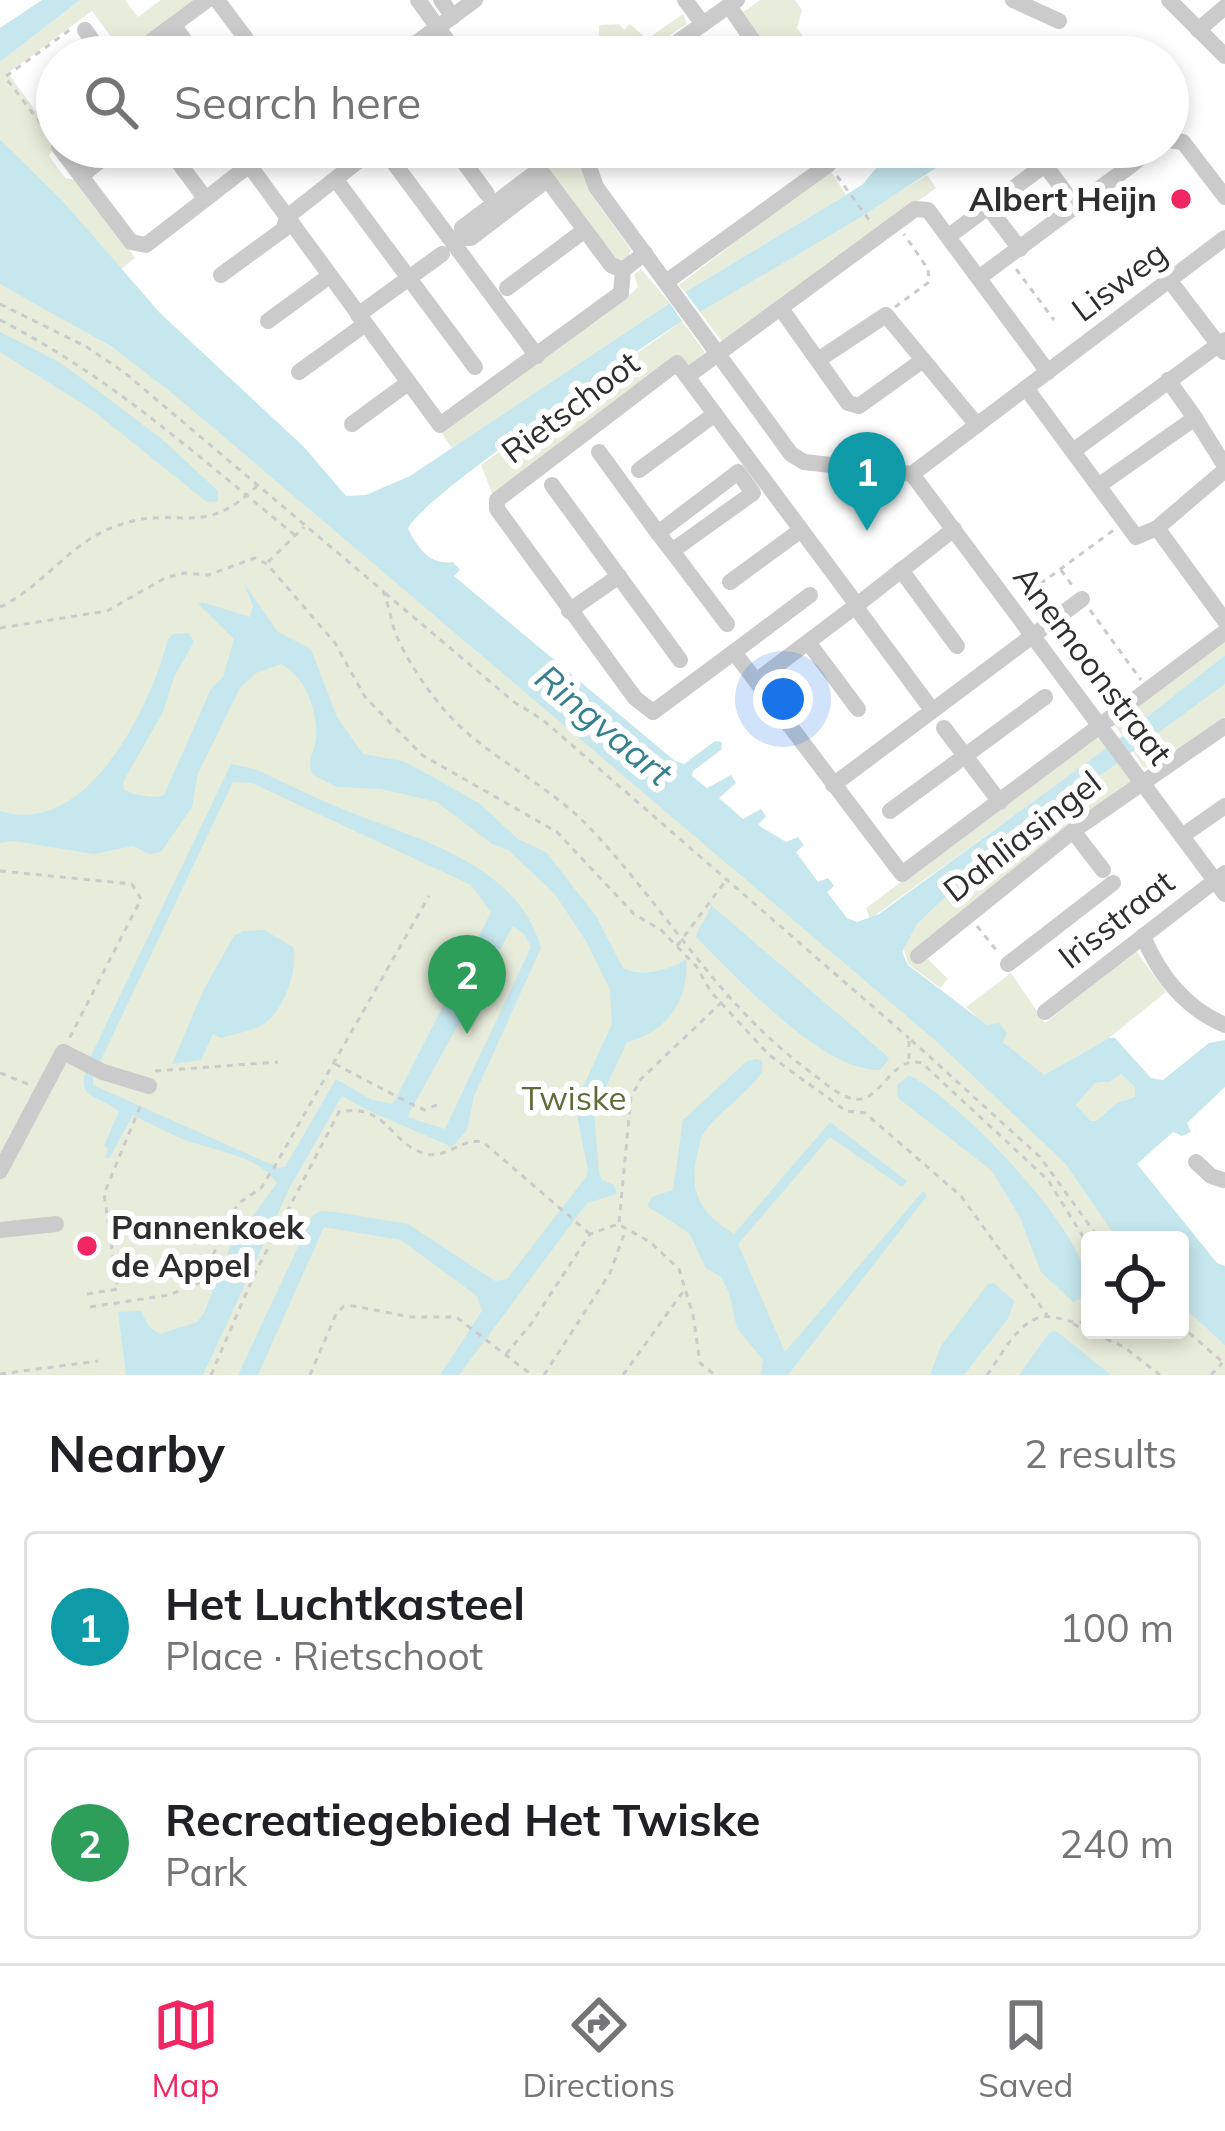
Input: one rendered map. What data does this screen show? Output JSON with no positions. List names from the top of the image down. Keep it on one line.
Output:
{"streets":{"street":["Lisweg","Rietschoot","Anemoonstraat","Dahliasingel","Irisstraat"]},"crossings":[["Lisweg","Anemoonstraat"],["Anemoonstraat","Dahliasingel"],["Anemoonstraat","Irisstraat"]],"water":["Ringvaart"],"parks":["Twiske"],"places":["Albert Heijn","Pannenkoek de Appel"],"page":{"search":"Search here","pins":["1","2"],"heading":["Nearby","2 results"],"list":[{"mark":"1","name":"Het Luchtkasteel","note":"Place · Rietschoot","value":"100 m"},{"mark":"2","name":"Recreatiegebied Het Twiske","note":"Park","value":"240 m"}],"nav":["Map","Directions","Saved"]}}
